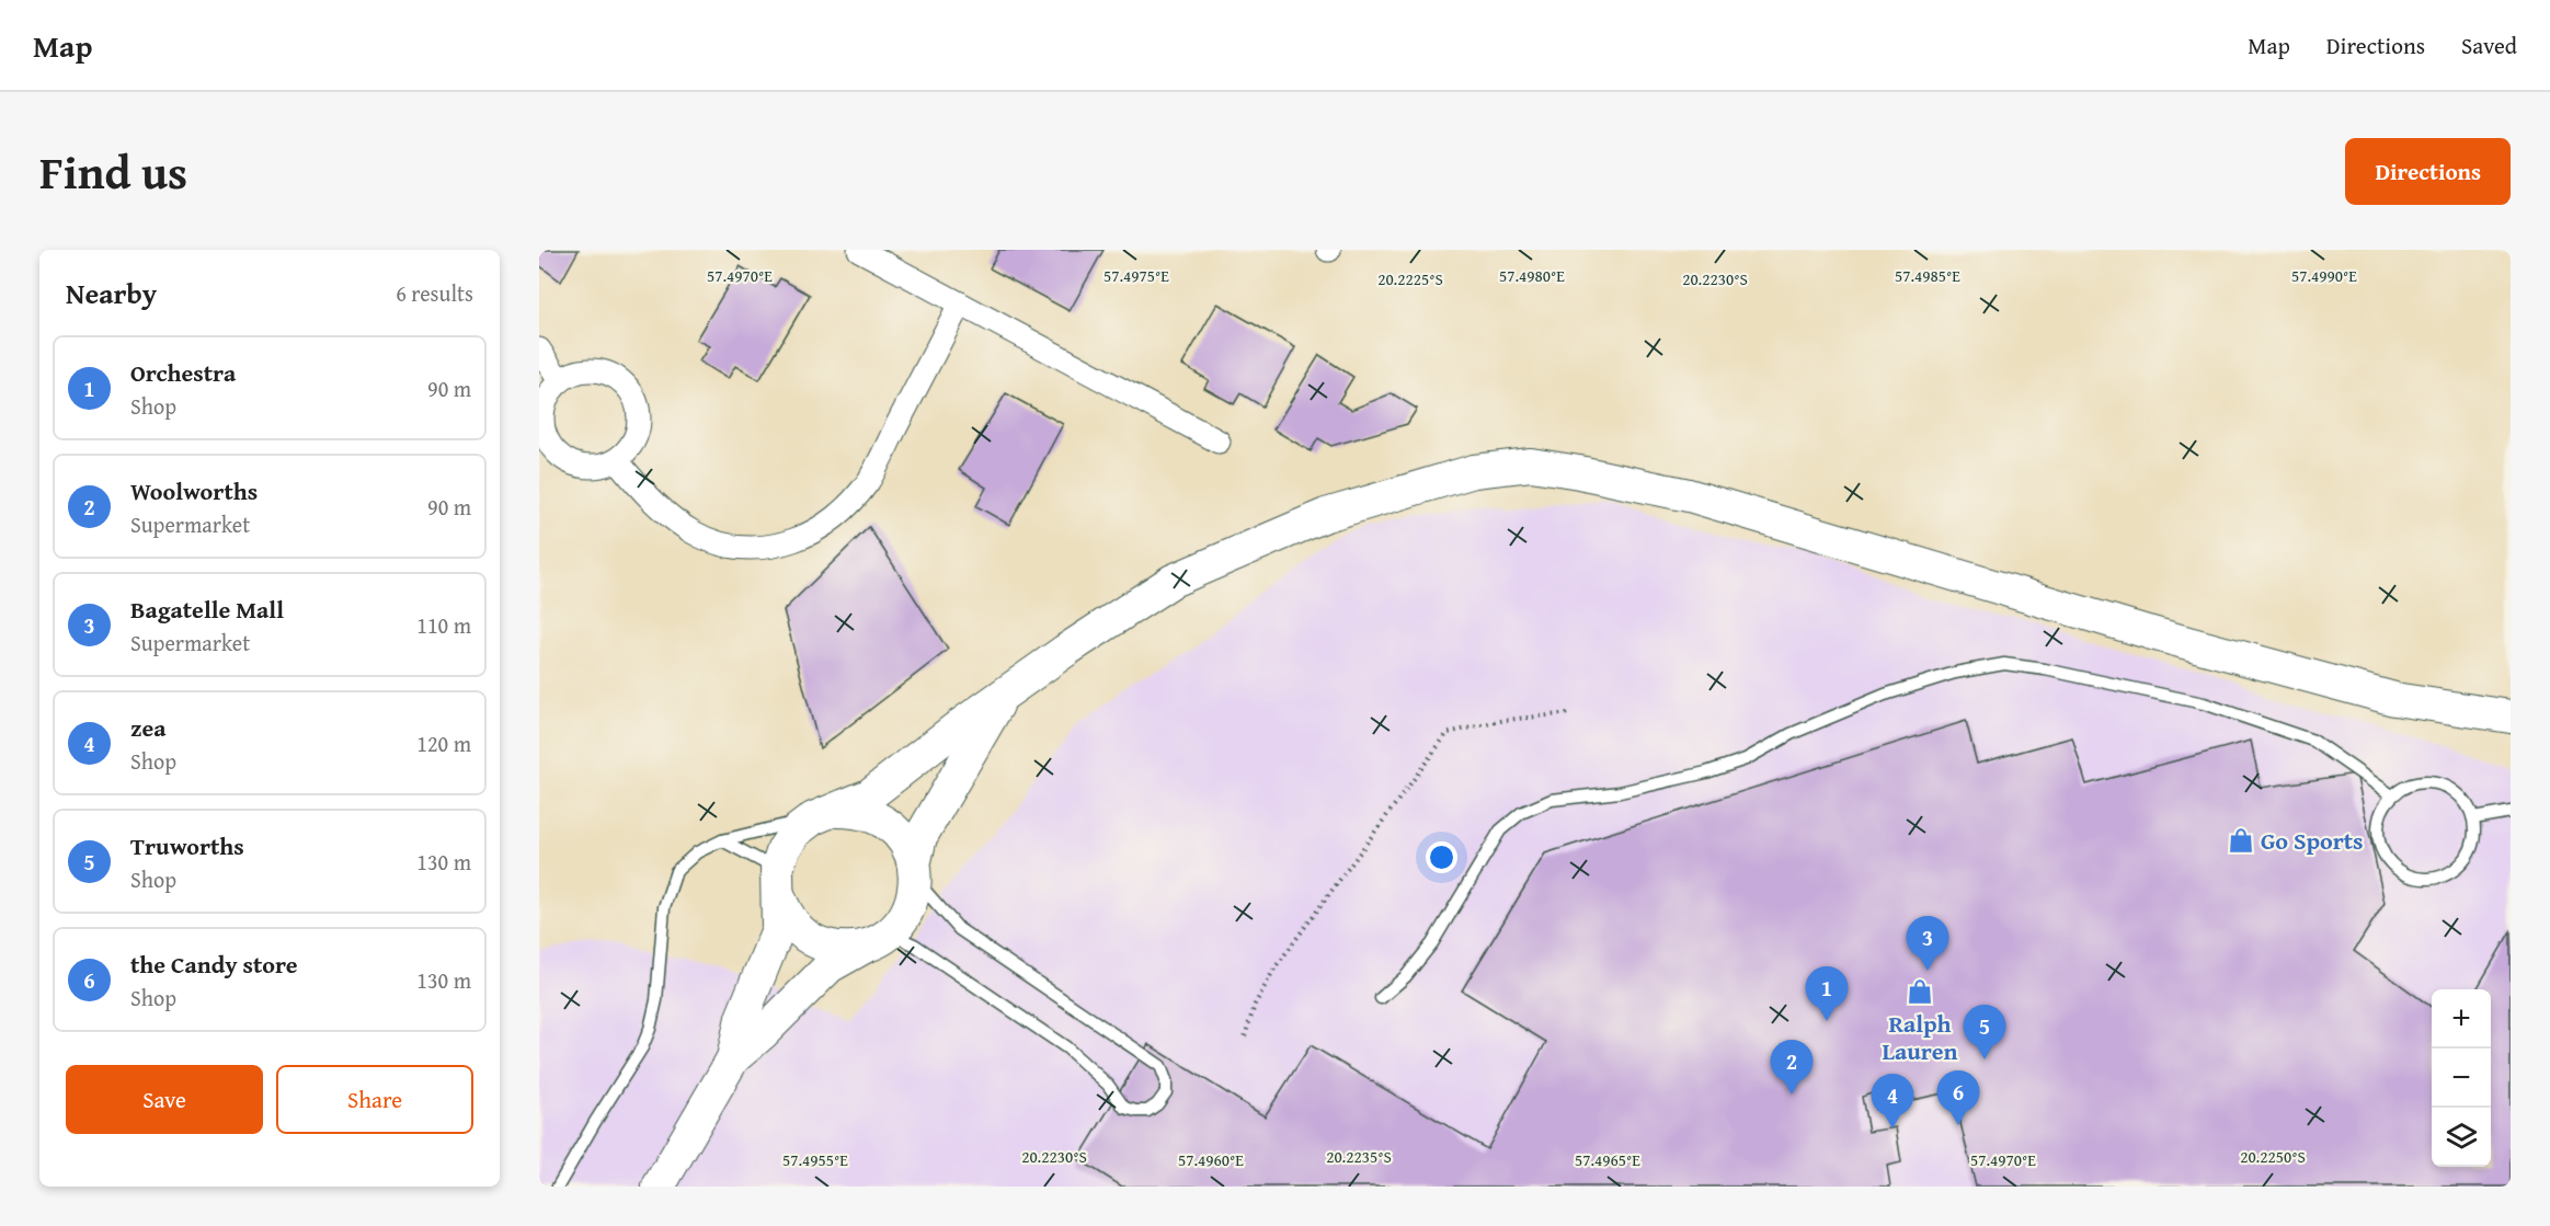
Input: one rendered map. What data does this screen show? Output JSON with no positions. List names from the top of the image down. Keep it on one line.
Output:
{"places":{"shop":["Go Sports","Ralph Lauren"]},"page":{"header":"Map","nav":["Map","Directions","Saved"],"title":"Find us","buttons":["Directions",["Save","Share"]],"heading":["Nearby","6 results"],"list":[{"mark":"1","name":"Orchestra","note":"Shop","value":"90 m"},{"mark":"2","name":"Woolworths","note":"Supermarket","value":"90 m"},{"mark":"3","name":"Bagatelle Mall","note":"Supermarket","value":"110 m"},{"mark":"4","name":"zea","note":"Shop","value":"120 m"},{"mark":"5","name":"Truworths","note":"Shop","value":"130 m"},{"mark":"6","name":"the Candy store","note":"Shop","value":"130 m"}],"pins":["3","1","5","2","6","4"],"map_buttons":["+","−"]},"coordinates":["57.4990°E","57.4970°E","57.4975°E","57.4980°E","57.4985°E","20.2225°S","20.2230°S","20.2235°S","20.2250°S","57.4955°E","57.4960°E","57.4965°E"]}
